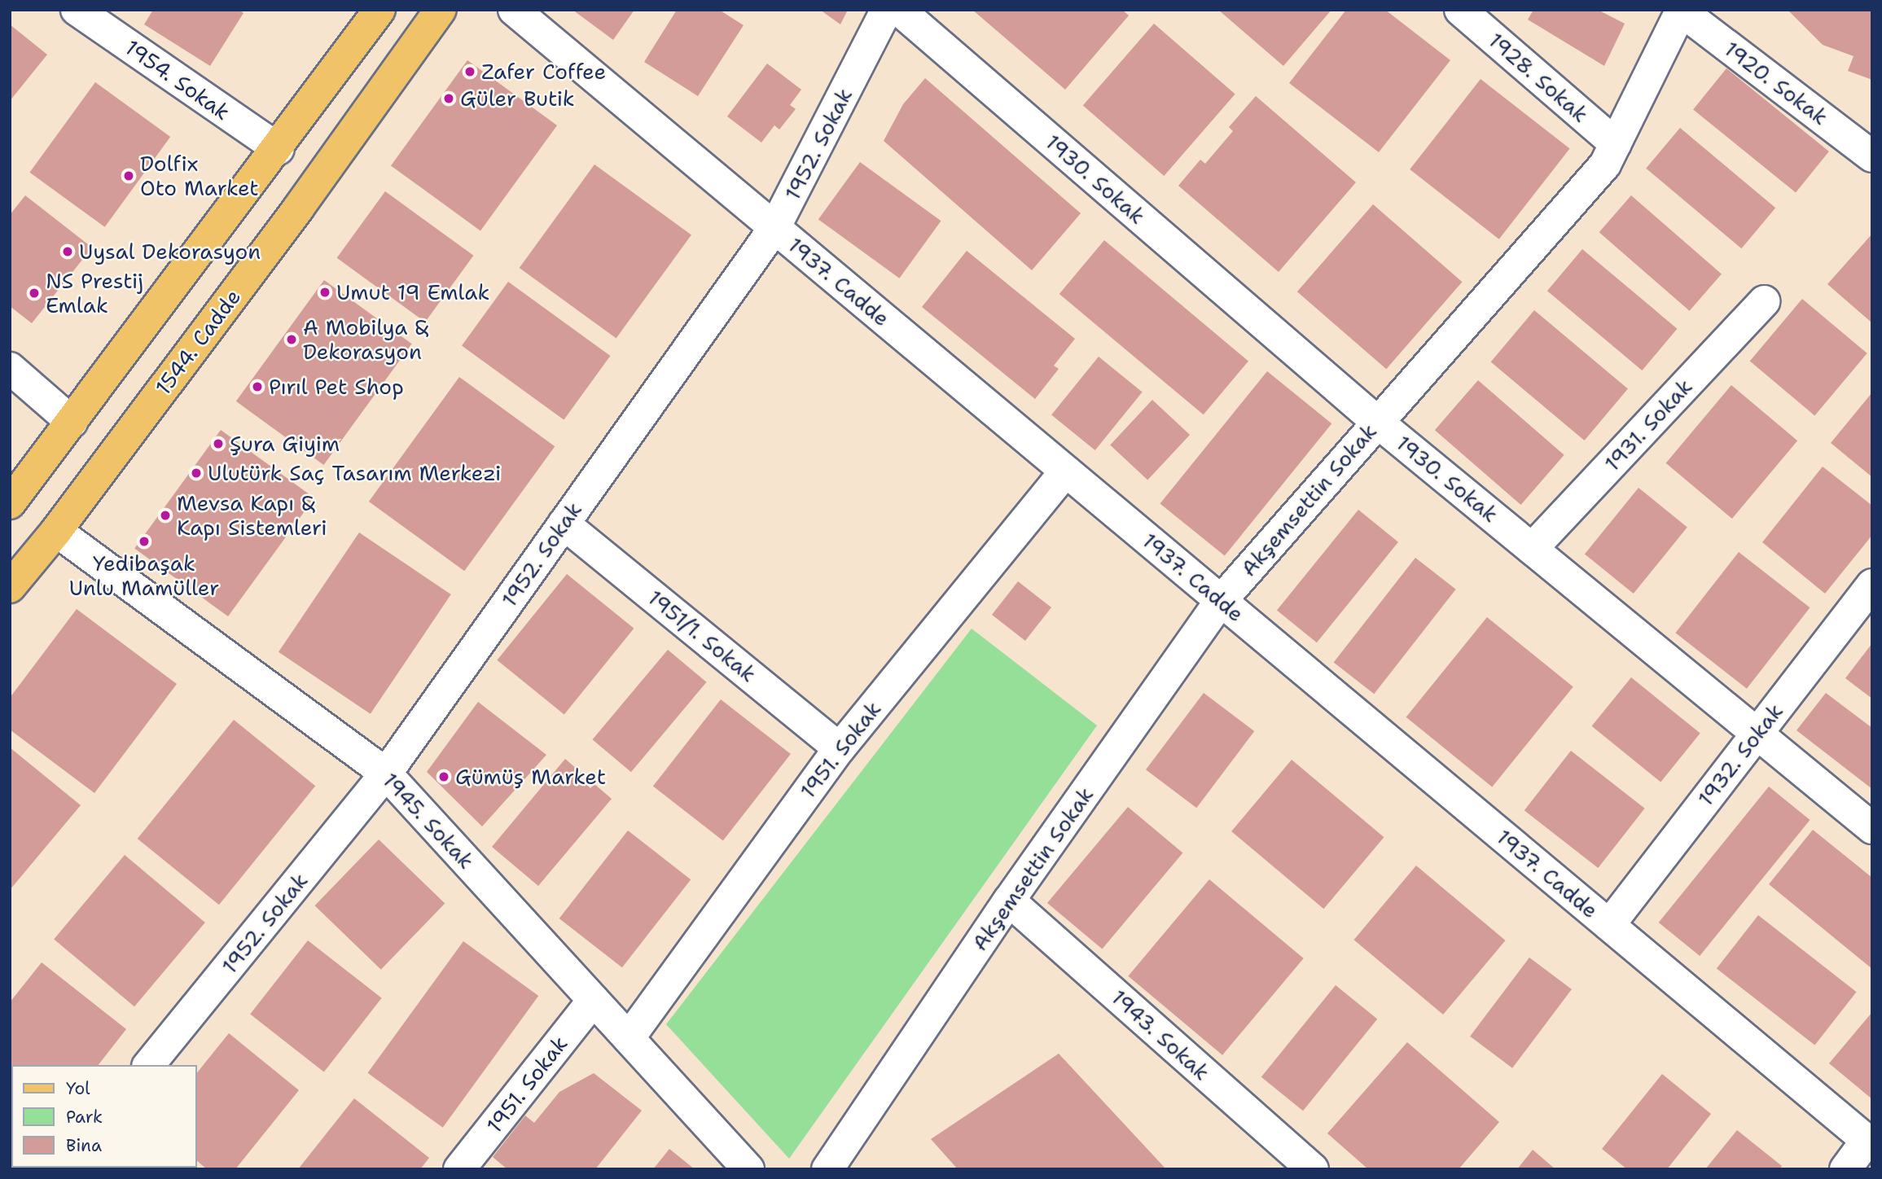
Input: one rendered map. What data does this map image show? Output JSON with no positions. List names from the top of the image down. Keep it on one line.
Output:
{"streets":{"main road":["1544. Cadde"],"street":["1928. Sokak","1954. Sokak","1920. Sokak","1952. Sokak","1930. Sokak","1937. Cadde","1931. Sokak","Akşemsettin Sokak","1951/1. Sokak","1951. Sokak","1932. Sokak","1945. Sokak","1943. Sokak"]},"crossings":[["1928. Sokak","Akşemsettin Sokak"],["1920. Sokak","Akşemsettin Sokak"],["1952. Sokak","1937. Cadde"],["1952. Sokak","1951/1. Sokak"],["1952. Sokak","1945. Sokak"],["1930. Sokak","1931. Sokak"],["1930. Sokak","Akşemsettin Sokak"],["1930. Sokak","1932. Sokak"],["1937. Cadde","Akşemsettin Sokak"],["1937. Cadde","1951. Sokak"],["1937. Cadde","1932. Sokak"],["1544. Cadde","1945. Sokak"],["Akşemsettin Sokak","1943. Sokak"],["1951/1. Sokak","1951. Sokak"],["1951. Sokak","1945. Sokak"]],"places":["Zafer Coffee","Güler Butik","Dolfix Oto Market","Uysal Dekorasyon","Umut 19 Emlak","NS Prestij Emlak","A Mobilya & Dekorasyon","Pırıl Pet Shop","Şura Giyim","Ulutürk Saç Tasarım Merkezi","Mevsa Kapı & Kapı Sistemleri","Yedibaşak Unlu Mamüller","Gümüş Market"],"legend":["Yol","Park","Bina"]}
